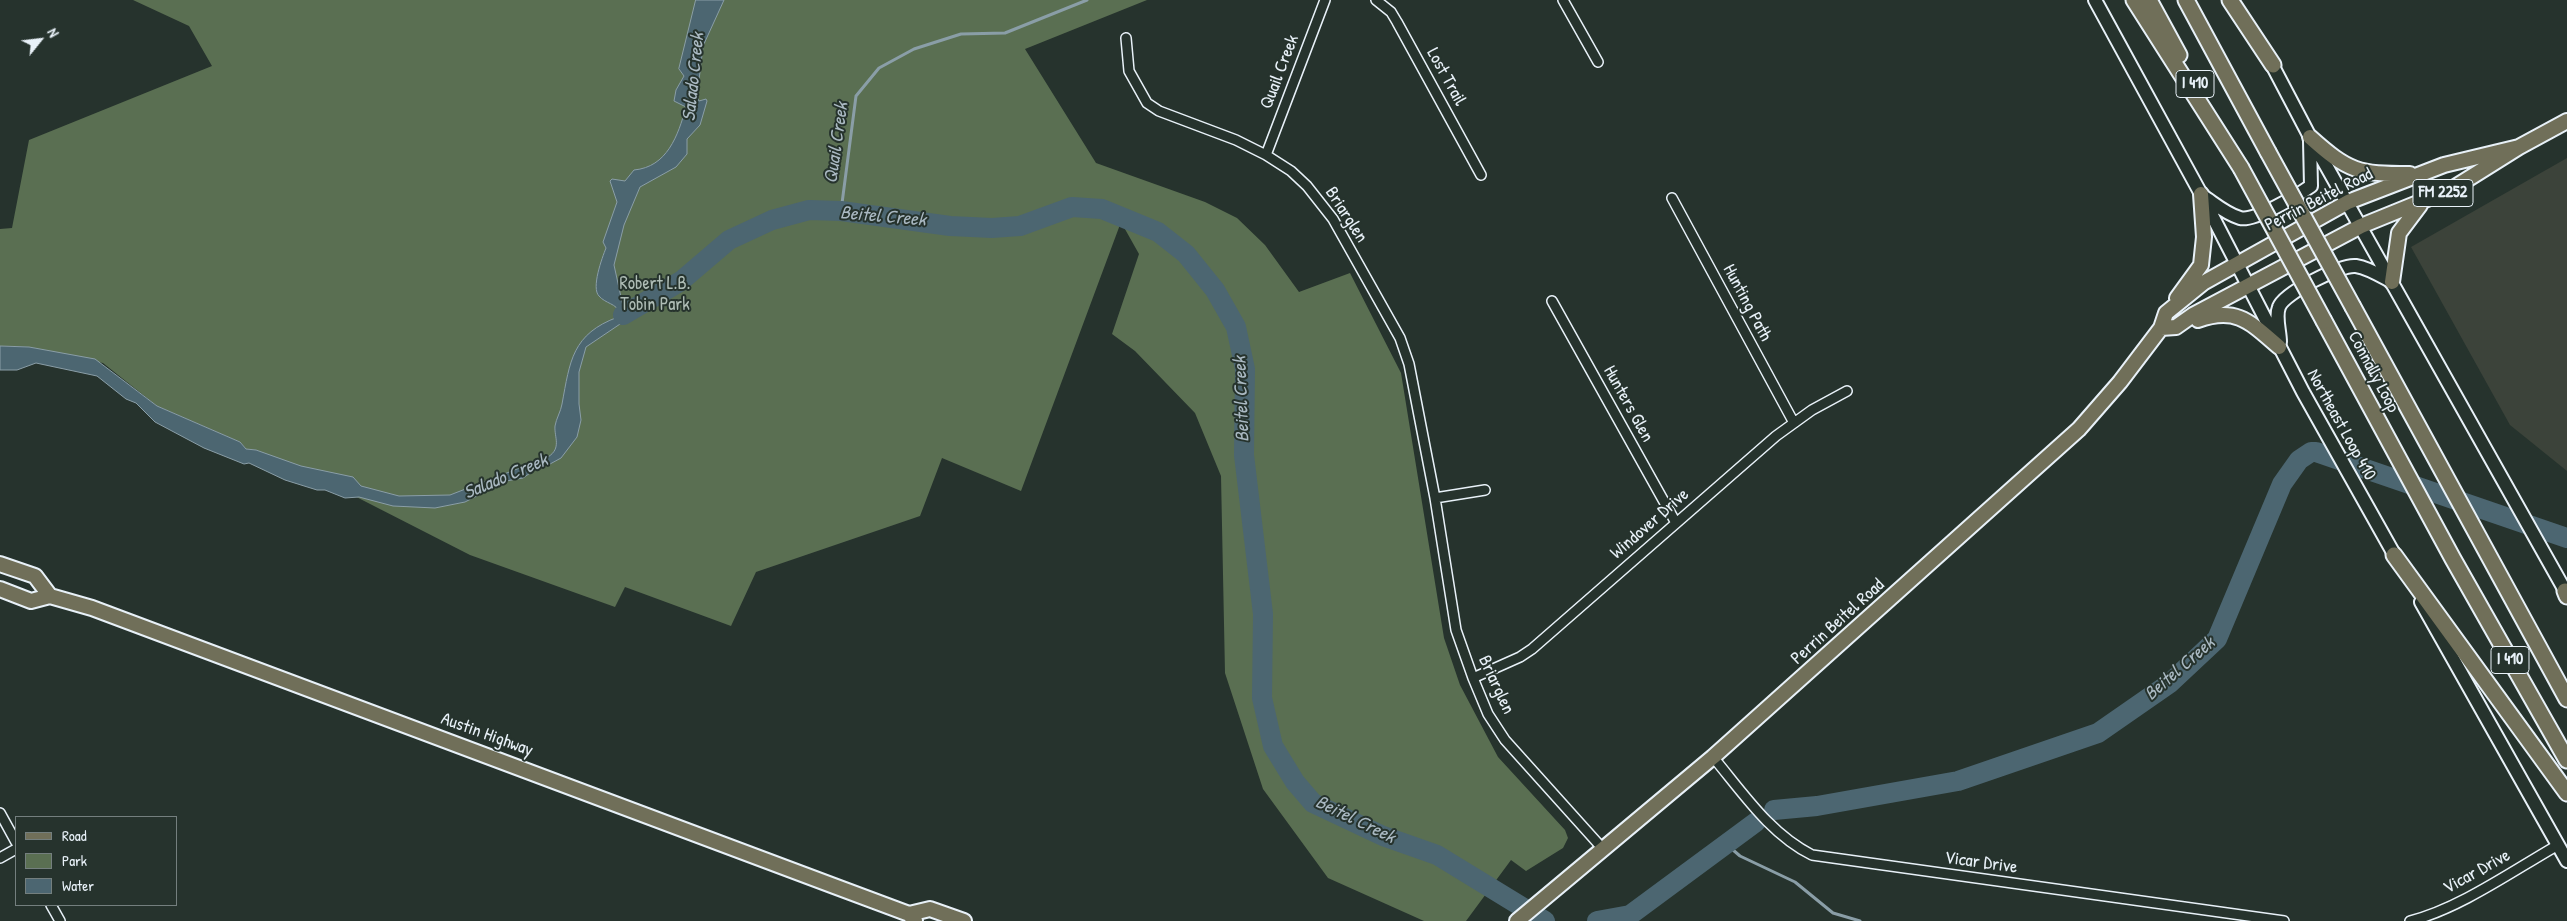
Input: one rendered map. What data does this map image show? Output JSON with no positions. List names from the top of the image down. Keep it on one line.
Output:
{"streets":{"highway":["I 410","Connally Loop"],"main road":["FM 2252","Perrin Beitel Road","Northeast Loop 410","Austin Highway"],"street":["Quail Creek","Lost Trail","Briarglen","Hunting Path","Hunters Glen","Windover Drive","Vicar Drive"]},"crossings":[["Quail Creek","Briarglen"],["Perrin Beitel Road","Briarglen"],["Perrin Beitel Road","Northeast Loop 410"],["Perrin Beitel Road","Vicar Drive"],["Briarglen","Windover Drive"],["Hunting Path","Windover Drive"],["Hunters Glen","Windover Drive"],["Northeast Loop 410","Vicar Drive"]],"water":["Salado Creek","Quail Creek","Beitel Creek"],"parks":["Robert L.B. Tobin Park"],"legend":["Road","Park","Water"],"north":"top right"}
